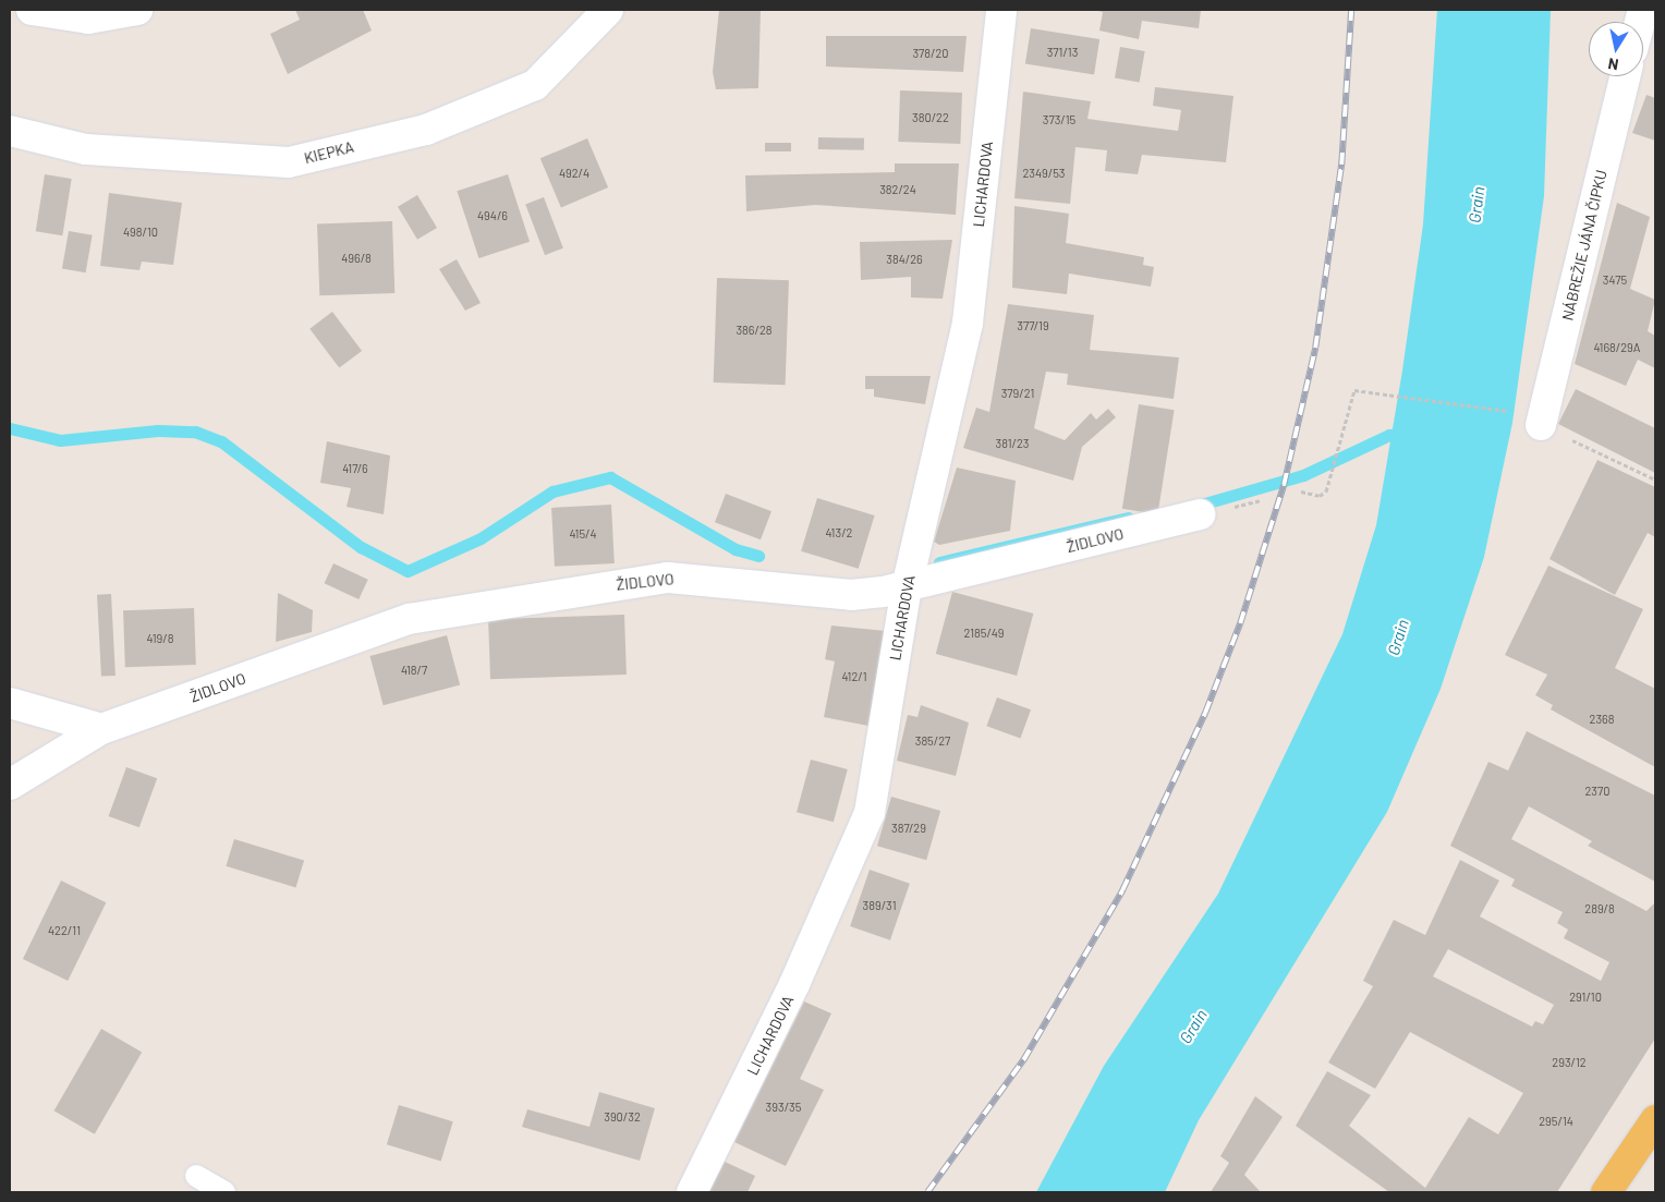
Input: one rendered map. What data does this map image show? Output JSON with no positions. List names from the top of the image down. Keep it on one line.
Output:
{"streets":{"street":["KIEPKA","LICHARDOVA","NÁBREŽIE JÁNA ČIPKU","ŽIDLOVO"]},"crossings":[["LICHARDOVA","ŽIDLOVO"]],"water":["Grain"],"house_numbers":["371/13","378/20","380/22","373/15","492/4","2349/53","382/24","494/6","498/10","496/8","384/26","3475","377/19","386/28","4168/29A","379/21","381/23","417/6","413/2","415/4","2185/49","419/8","418/7","412/1","2368","385/27","2370","387/29","389/31","289/8","422/11","291/10","293/12","393/35","390/32","295/14"],"north":"bottom"}
